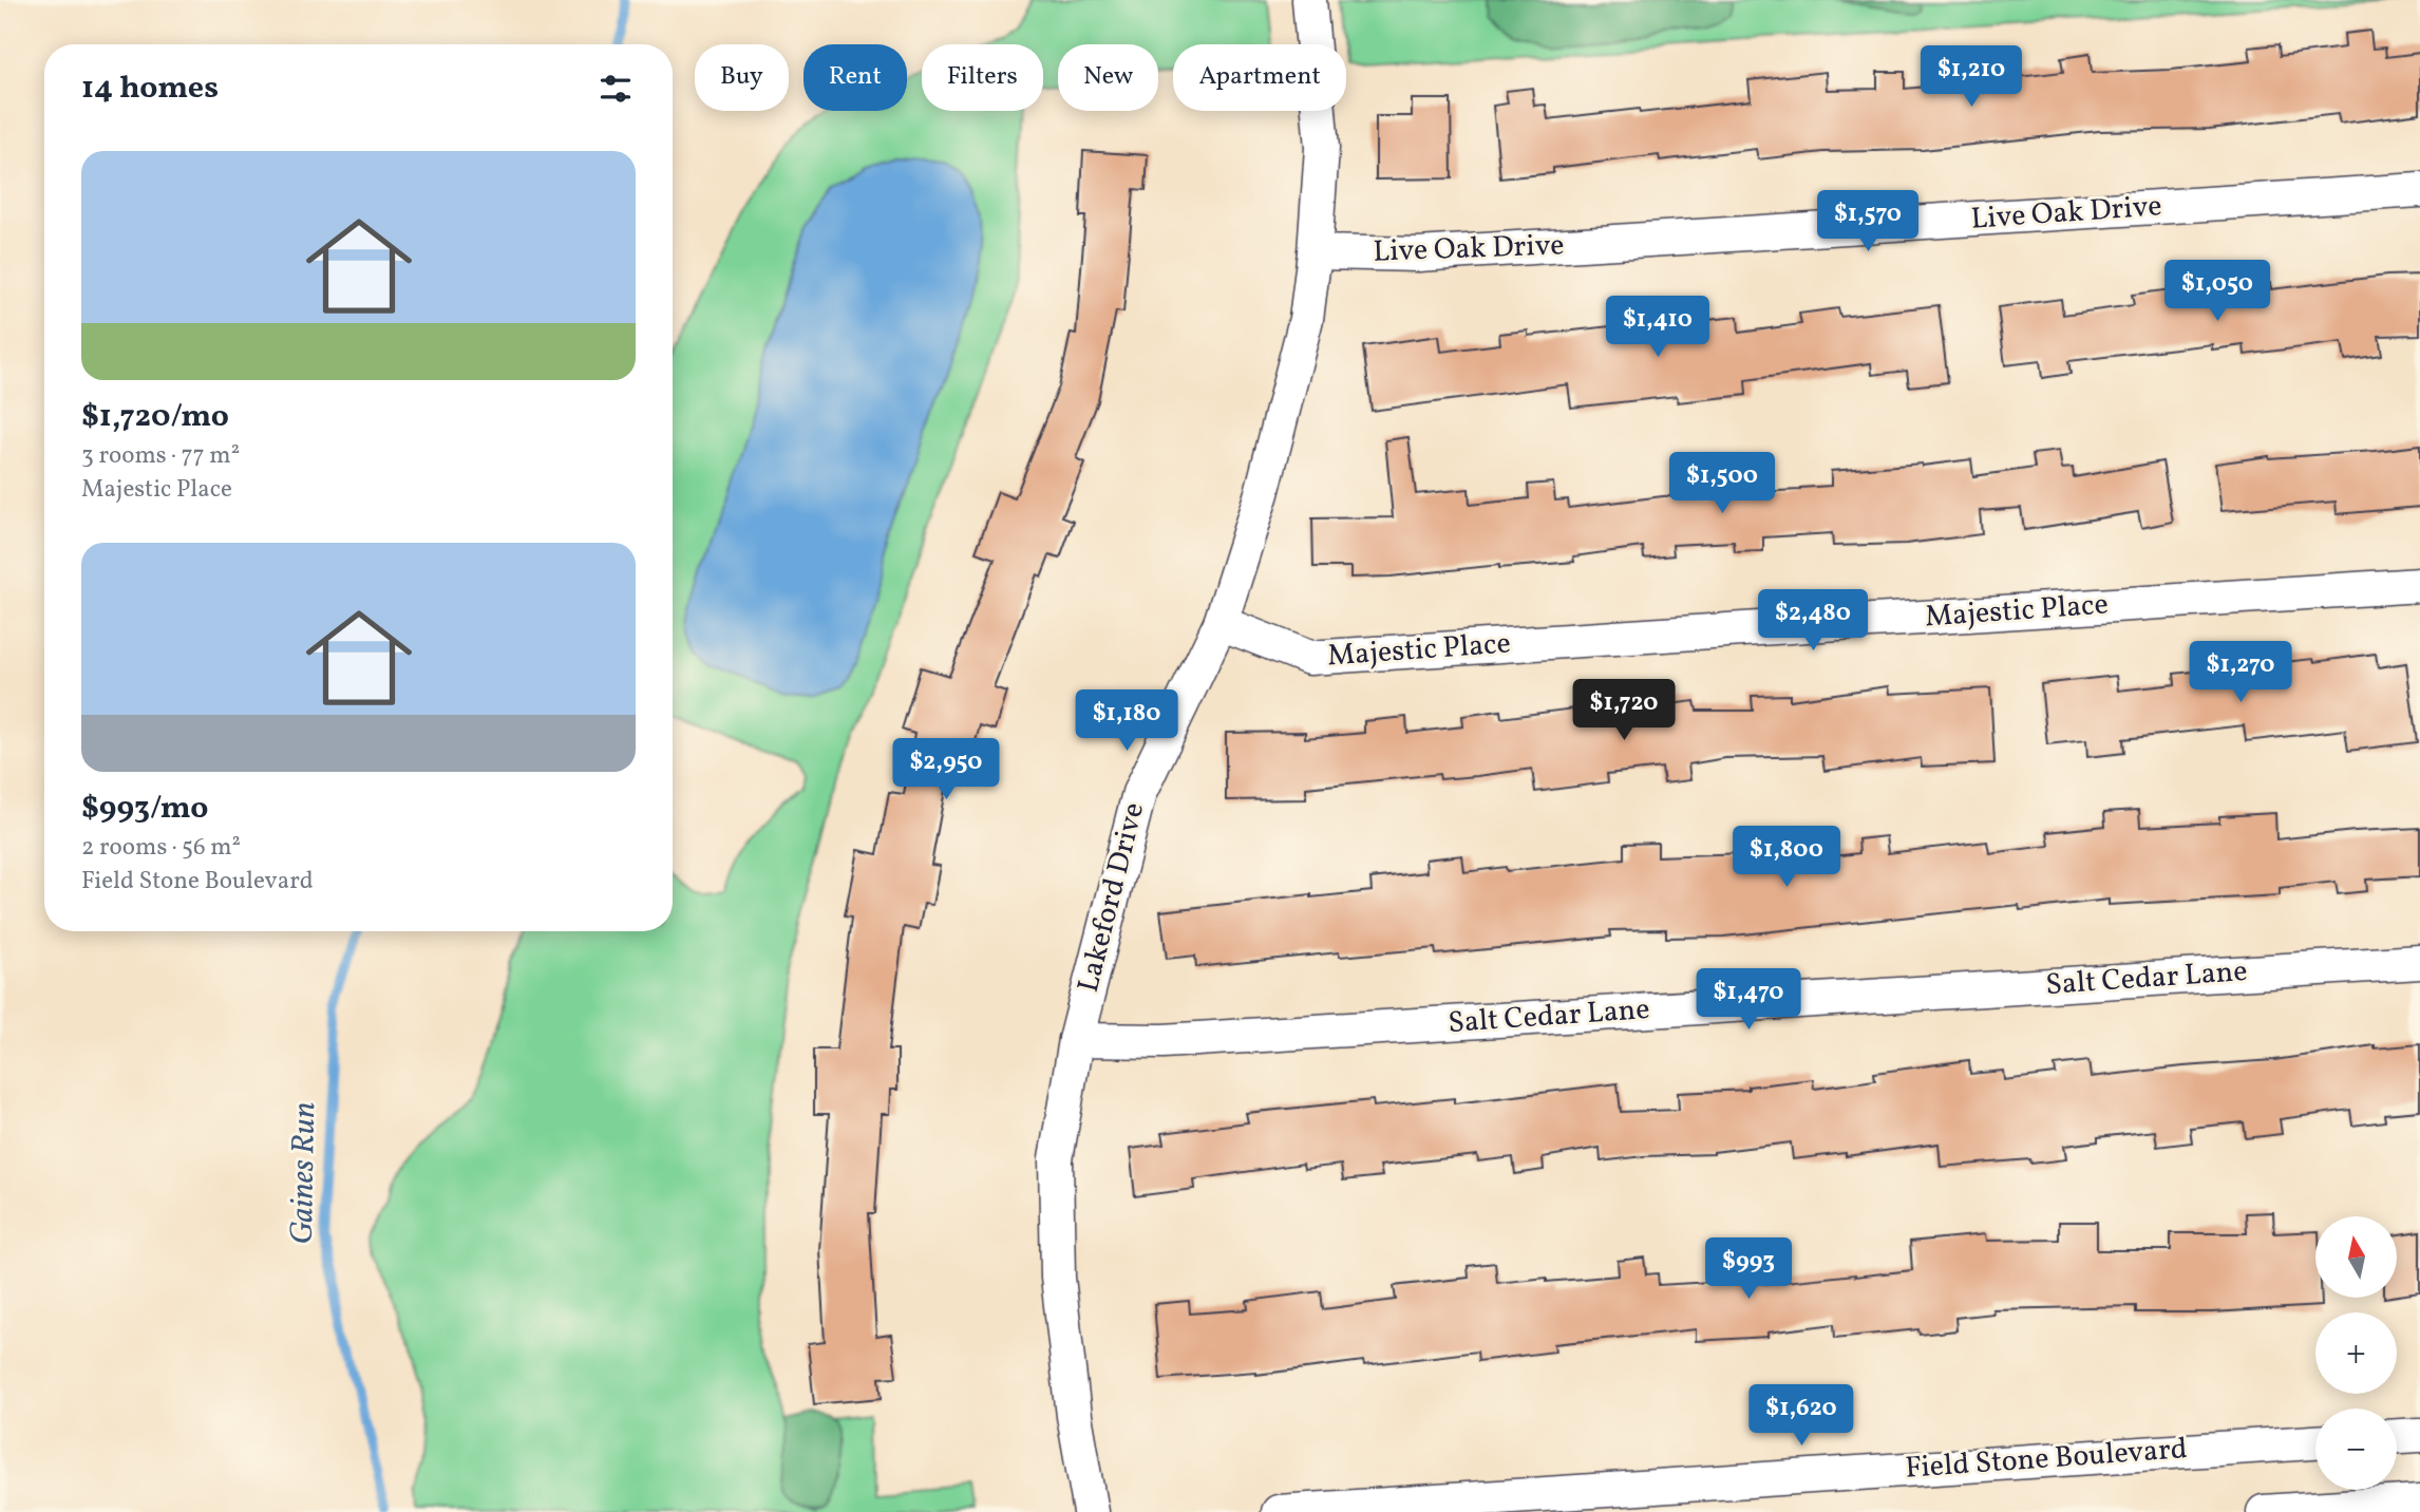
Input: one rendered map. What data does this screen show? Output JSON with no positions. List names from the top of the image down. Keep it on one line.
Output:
{"streets":{"street":["Live Oak Drive","Majestic Place","Lakeford Drive","Salt Cedar Lane","Field Stone Boulevard"]},"crossings":[["Live Oak Drive","Lakeford Drive"],["Majestic Place","Lakeford Drive"],["Lakeford Drive","Salt Cedar Lane"]],"water":["Gaines Run"],"north":"top","page":{"chip":["Buy","Rent","Filters","New","Apartment"],"heading":"14 homes","price":["$1,210","$1,570","$1,050","$1,410","$1,500","$2,480","$1,270","$1,720","$1,180","$2,950","$1,800","$1,470","$993","$1,620"],"list":[{"name":"$1,720/mo","note":"3 rooms · 77 m² · Majestic Place"},{"name":"$993/mo","note":"2 rooms · 56 m² · Field Stone Boulevard"}],"map_buttons":["+","−"]}}
